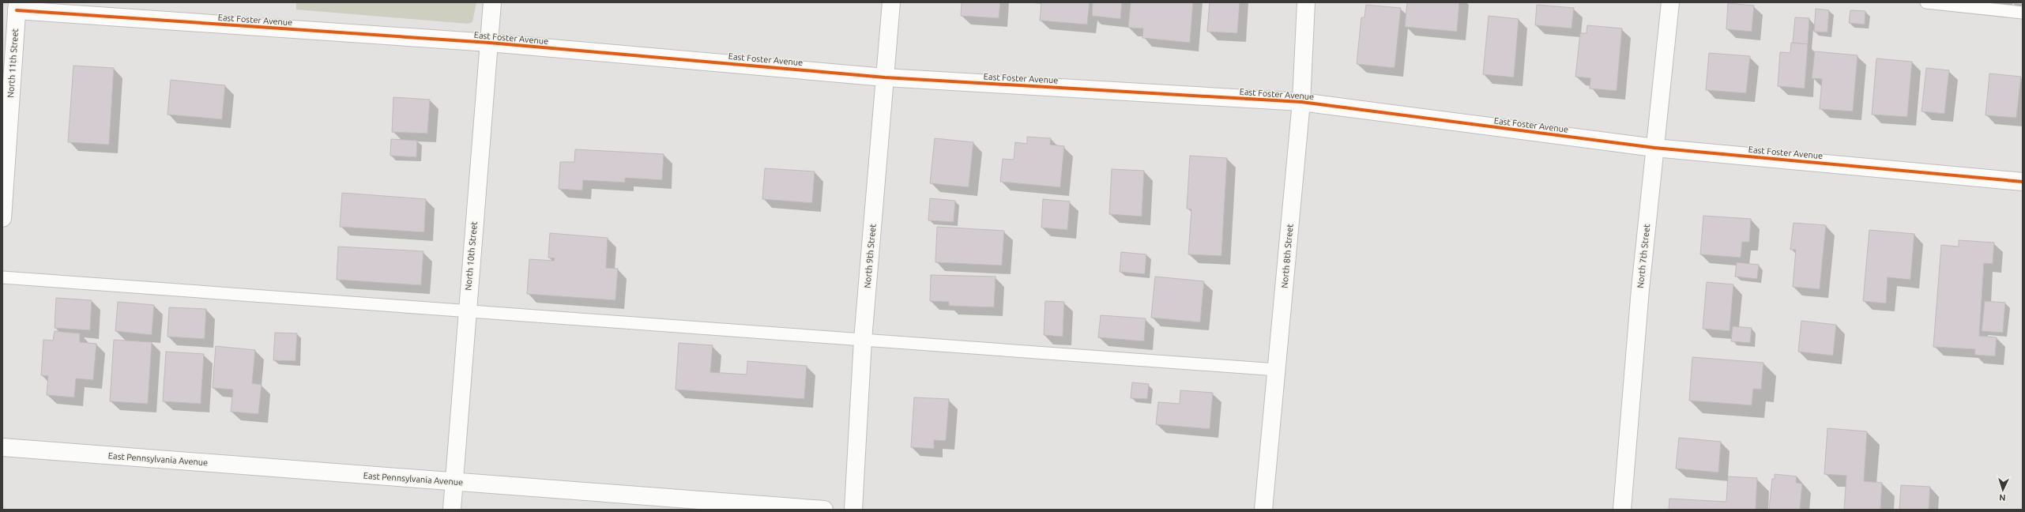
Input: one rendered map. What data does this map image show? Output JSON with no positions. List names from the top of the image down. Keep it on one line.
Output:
{"streets":{"street":["East Foster Avenue","North 11th Street","North 10th Street","North 9th Street","North 8th Street","North 7th Street","East Pennsylvania Avenue"]},"crossings":[["East Foster Avenue","North 11th Street"],["East Foster Avenue","North 10th Street"],["East Foster Avenue","North 9th Street"],["East Foster Avenue","North 8th Street"],["East Foster Avenue","North 7th Street"],["North 10th Street","East Pennsylvania Avenue"]],"north":"bottom"}
